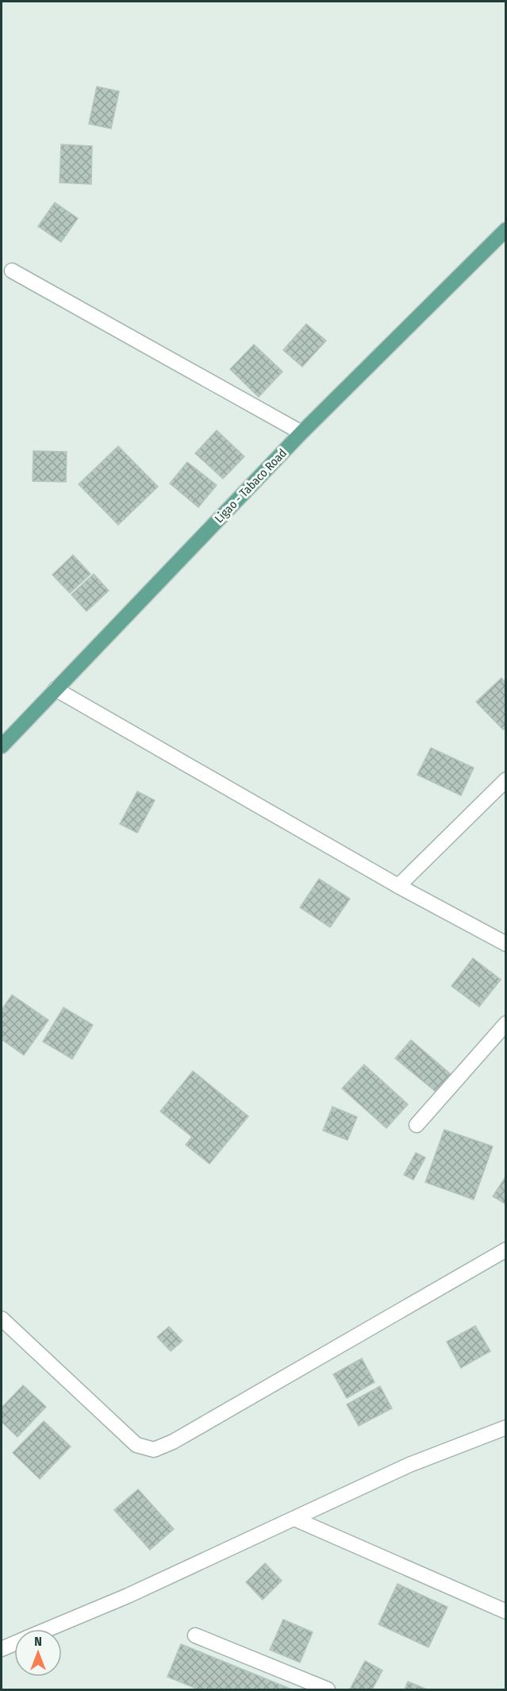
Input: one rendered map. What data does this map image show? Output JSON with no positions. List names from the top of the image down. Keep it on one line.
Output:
{"streets":{"main road":["Ligao - Tabaco Road"]},"north":"top"}
